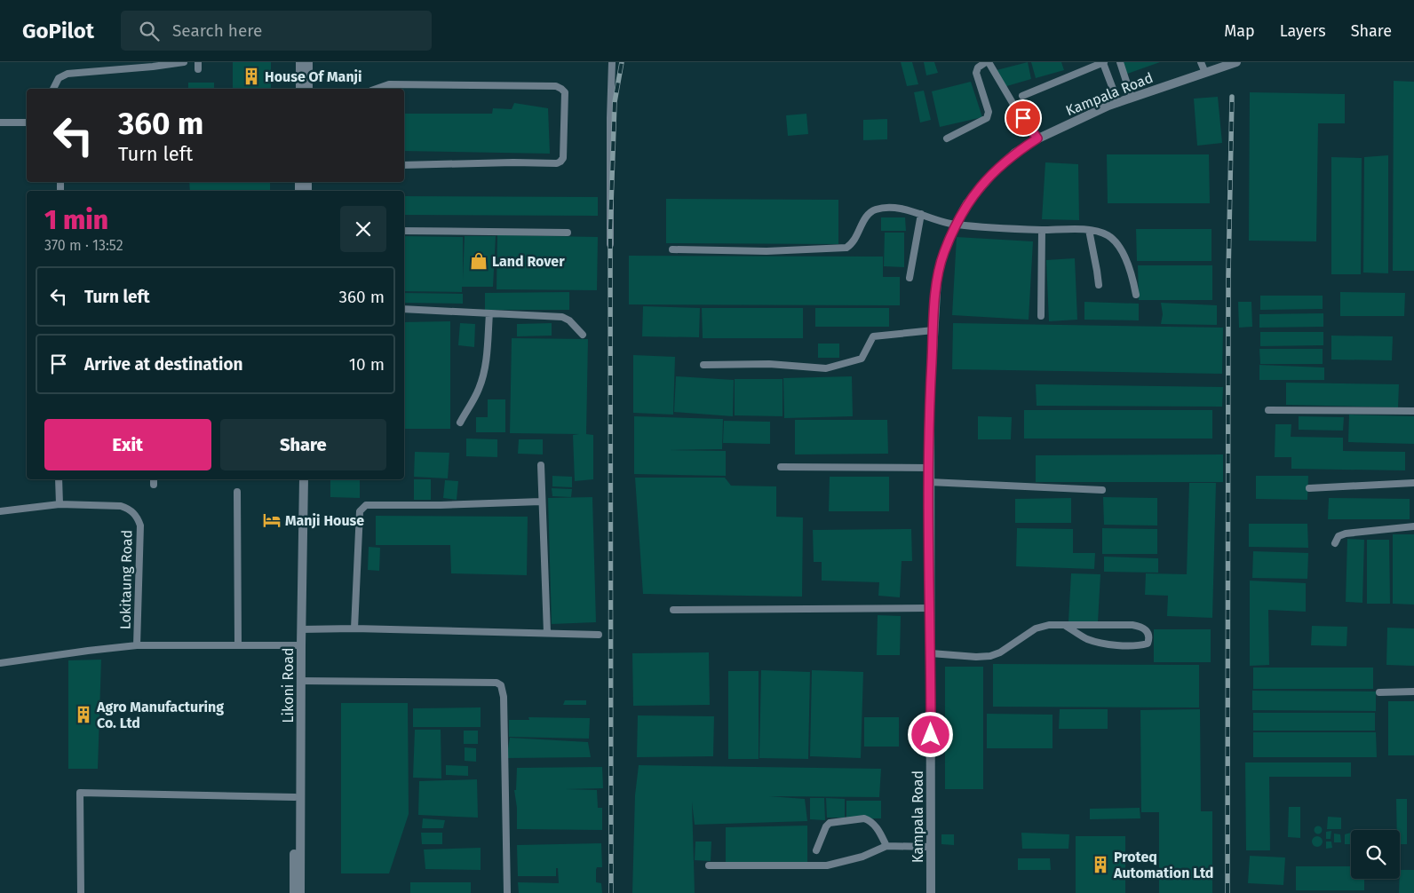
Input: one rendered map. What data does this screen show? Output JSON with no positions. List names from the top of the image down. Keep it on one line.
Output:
{"streets":{"street":["Kampala Road","Likoni Road"],"lane":["Lokitaung Road"]},"crossings":[["Lokitaung Road","Likoni Road"]],"places":{"building":["House Of Manji","Agro Manufacturing Co. Ltd","Proteq Automation Ltd"],"shop":["Land Rover"],"hotel":["Manji House"]},"page":{"header":"GoPilot","search":"Search here","nav":["Map","Layers","Share"],"turn":["360 m","Turn left"],"heading":["1 min","370 m · 13:52"],"list":[{"name":"Turn left","value":"360 m"},{"name":"Arrive at destination","value":"10 m"}],"buttons":["Exit","Share"]}}
